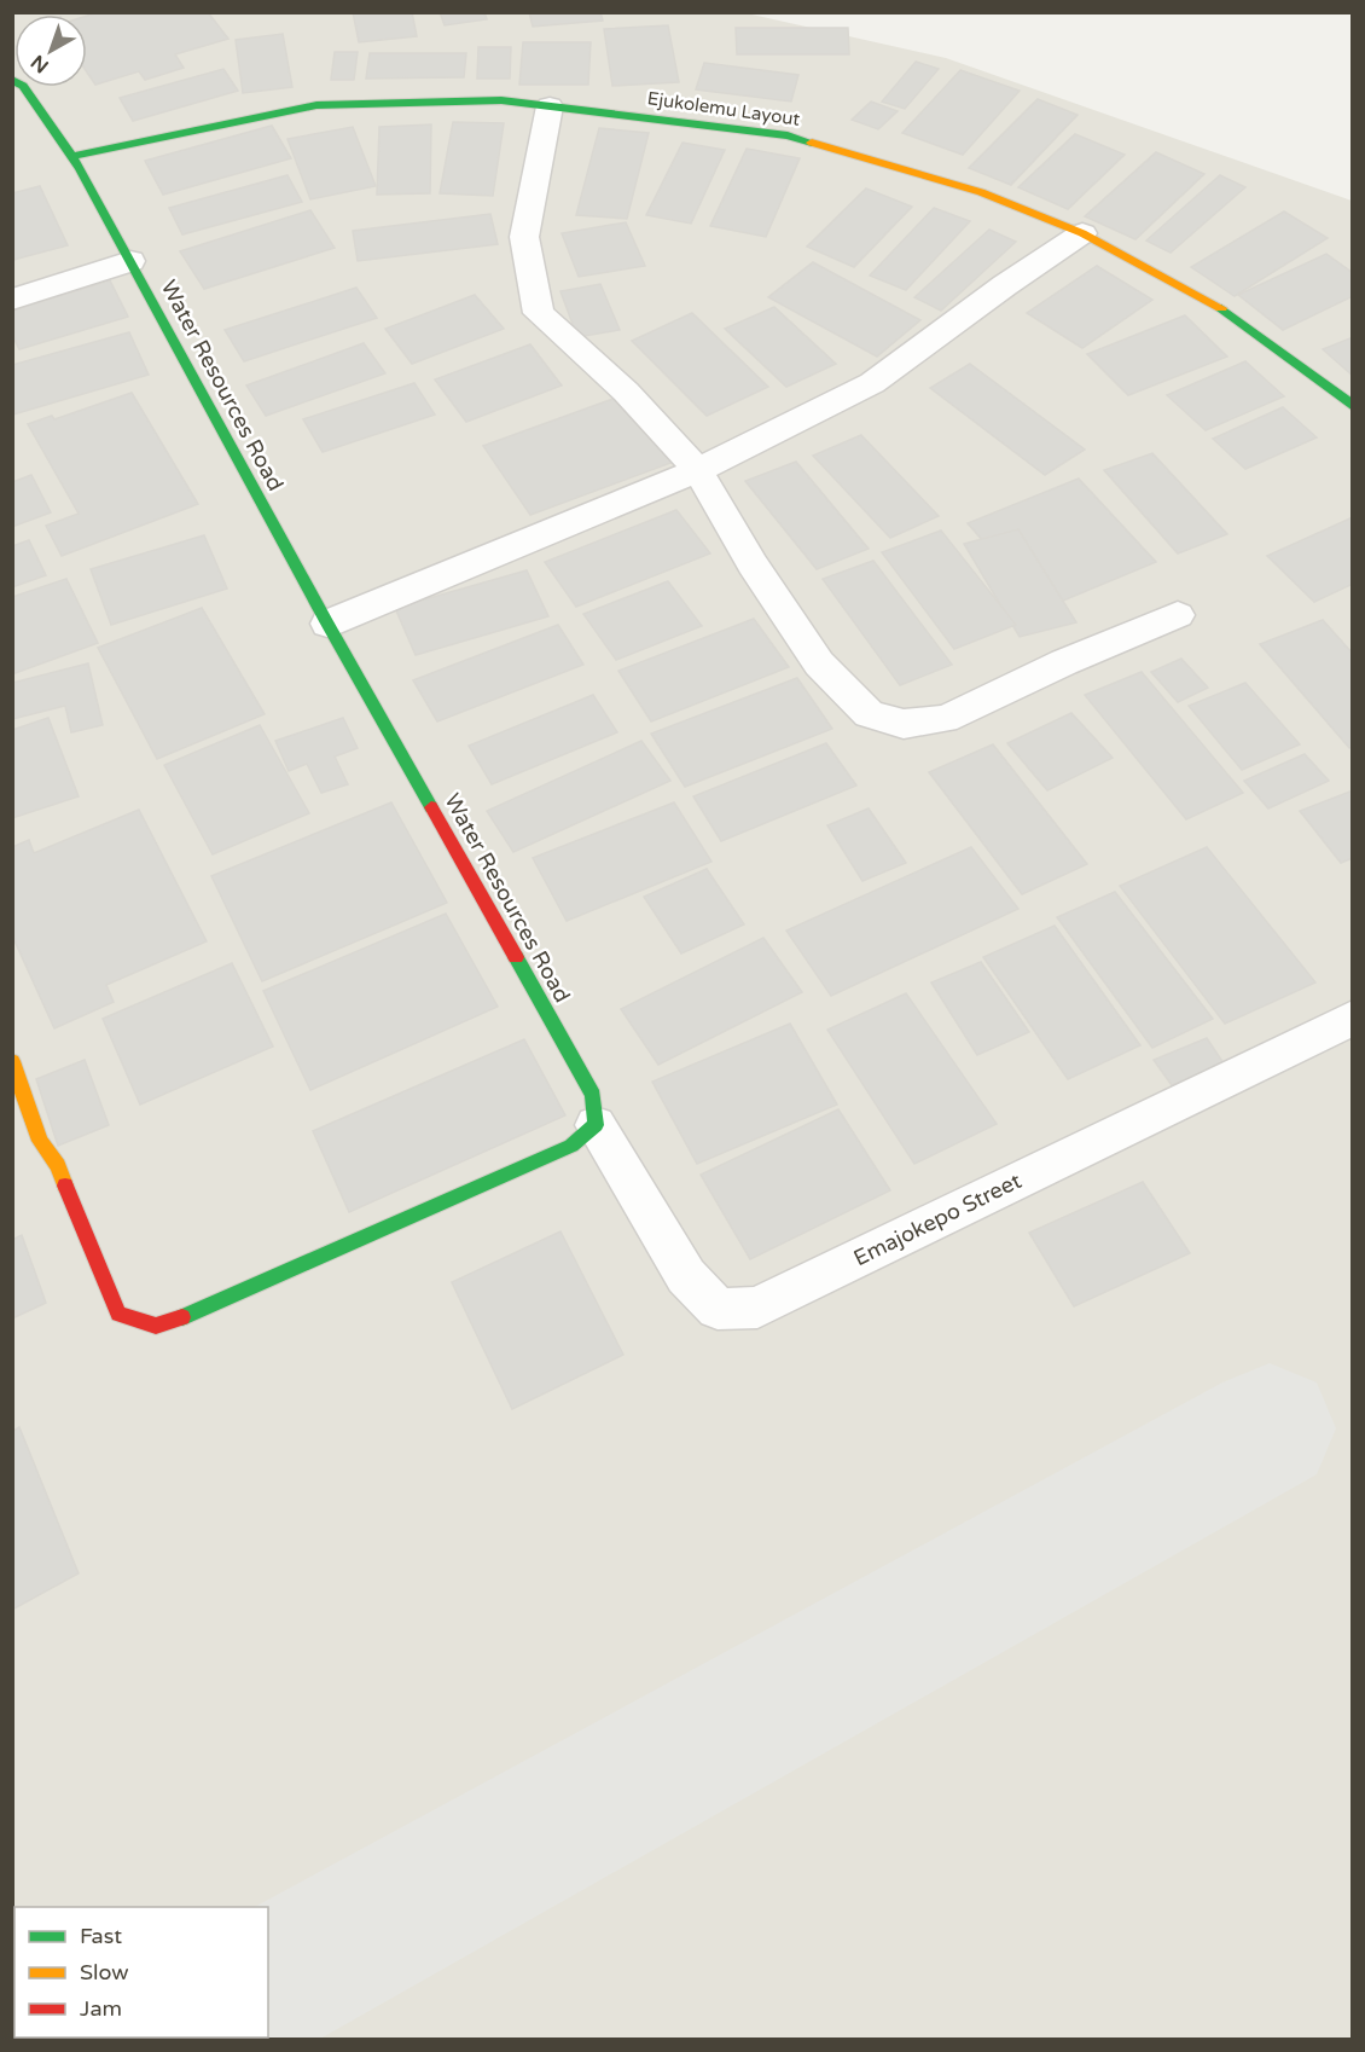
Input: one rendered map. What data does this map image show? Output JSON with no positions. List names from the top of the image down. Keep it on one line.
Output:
{"streets":{"street":["Ejukolemu Layout","Water Resources Road","Emajokepo Street"]},"crossings":[["Ejukolemu Layout","Water Resources Road"],["Water Resources Road","Emajokepo Street"]],"legend":["Fast","Slow","Jam"],"north":"bottom left"}
